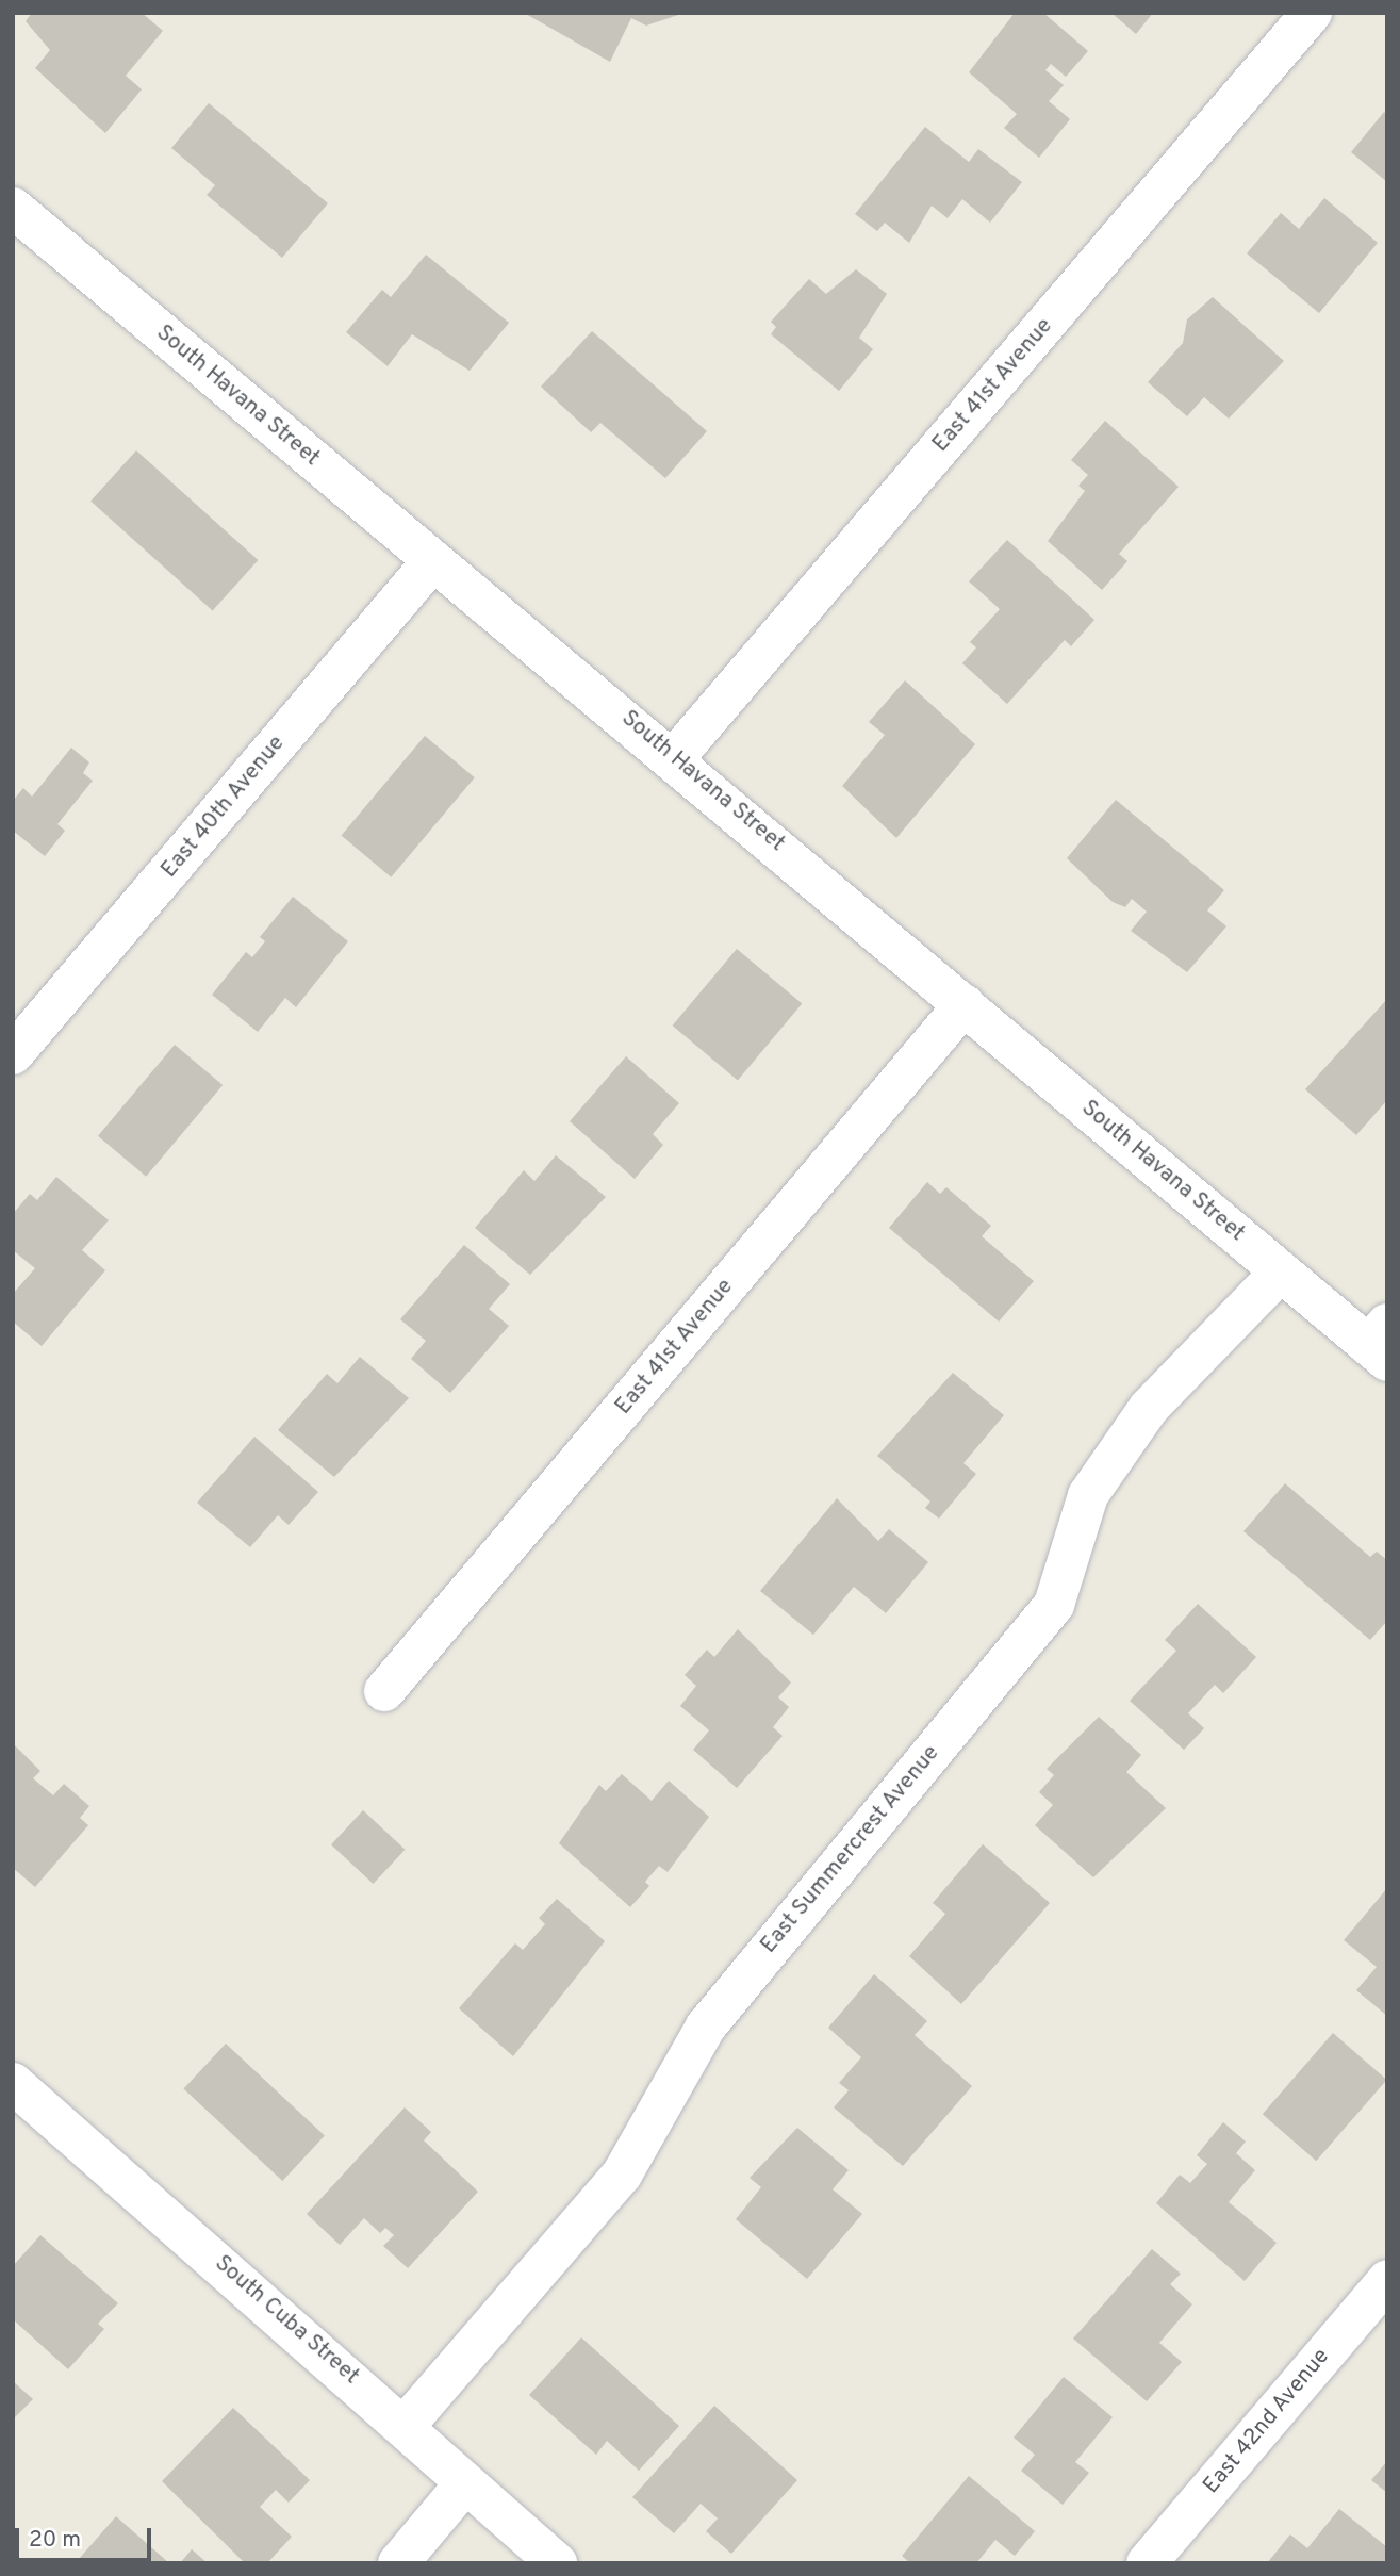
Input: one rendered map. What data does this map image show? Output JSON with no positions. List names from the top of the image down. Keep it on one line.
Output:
{"streets":{"street":["East 41st Avenue","South Havana Street","East 40th Avenue","East Summercrest Avenue","South Cuba Street","East 42nd Avenue"]},"crossings":[["East 41st Avenue","South Havana Street"],["South Havana Street","East 40th Avenue"],["South Havana Street","East Summercrest Avenue"],["East Summercrest Avenue","South Cuba Street"]],"scale_bar":"20 m"}
